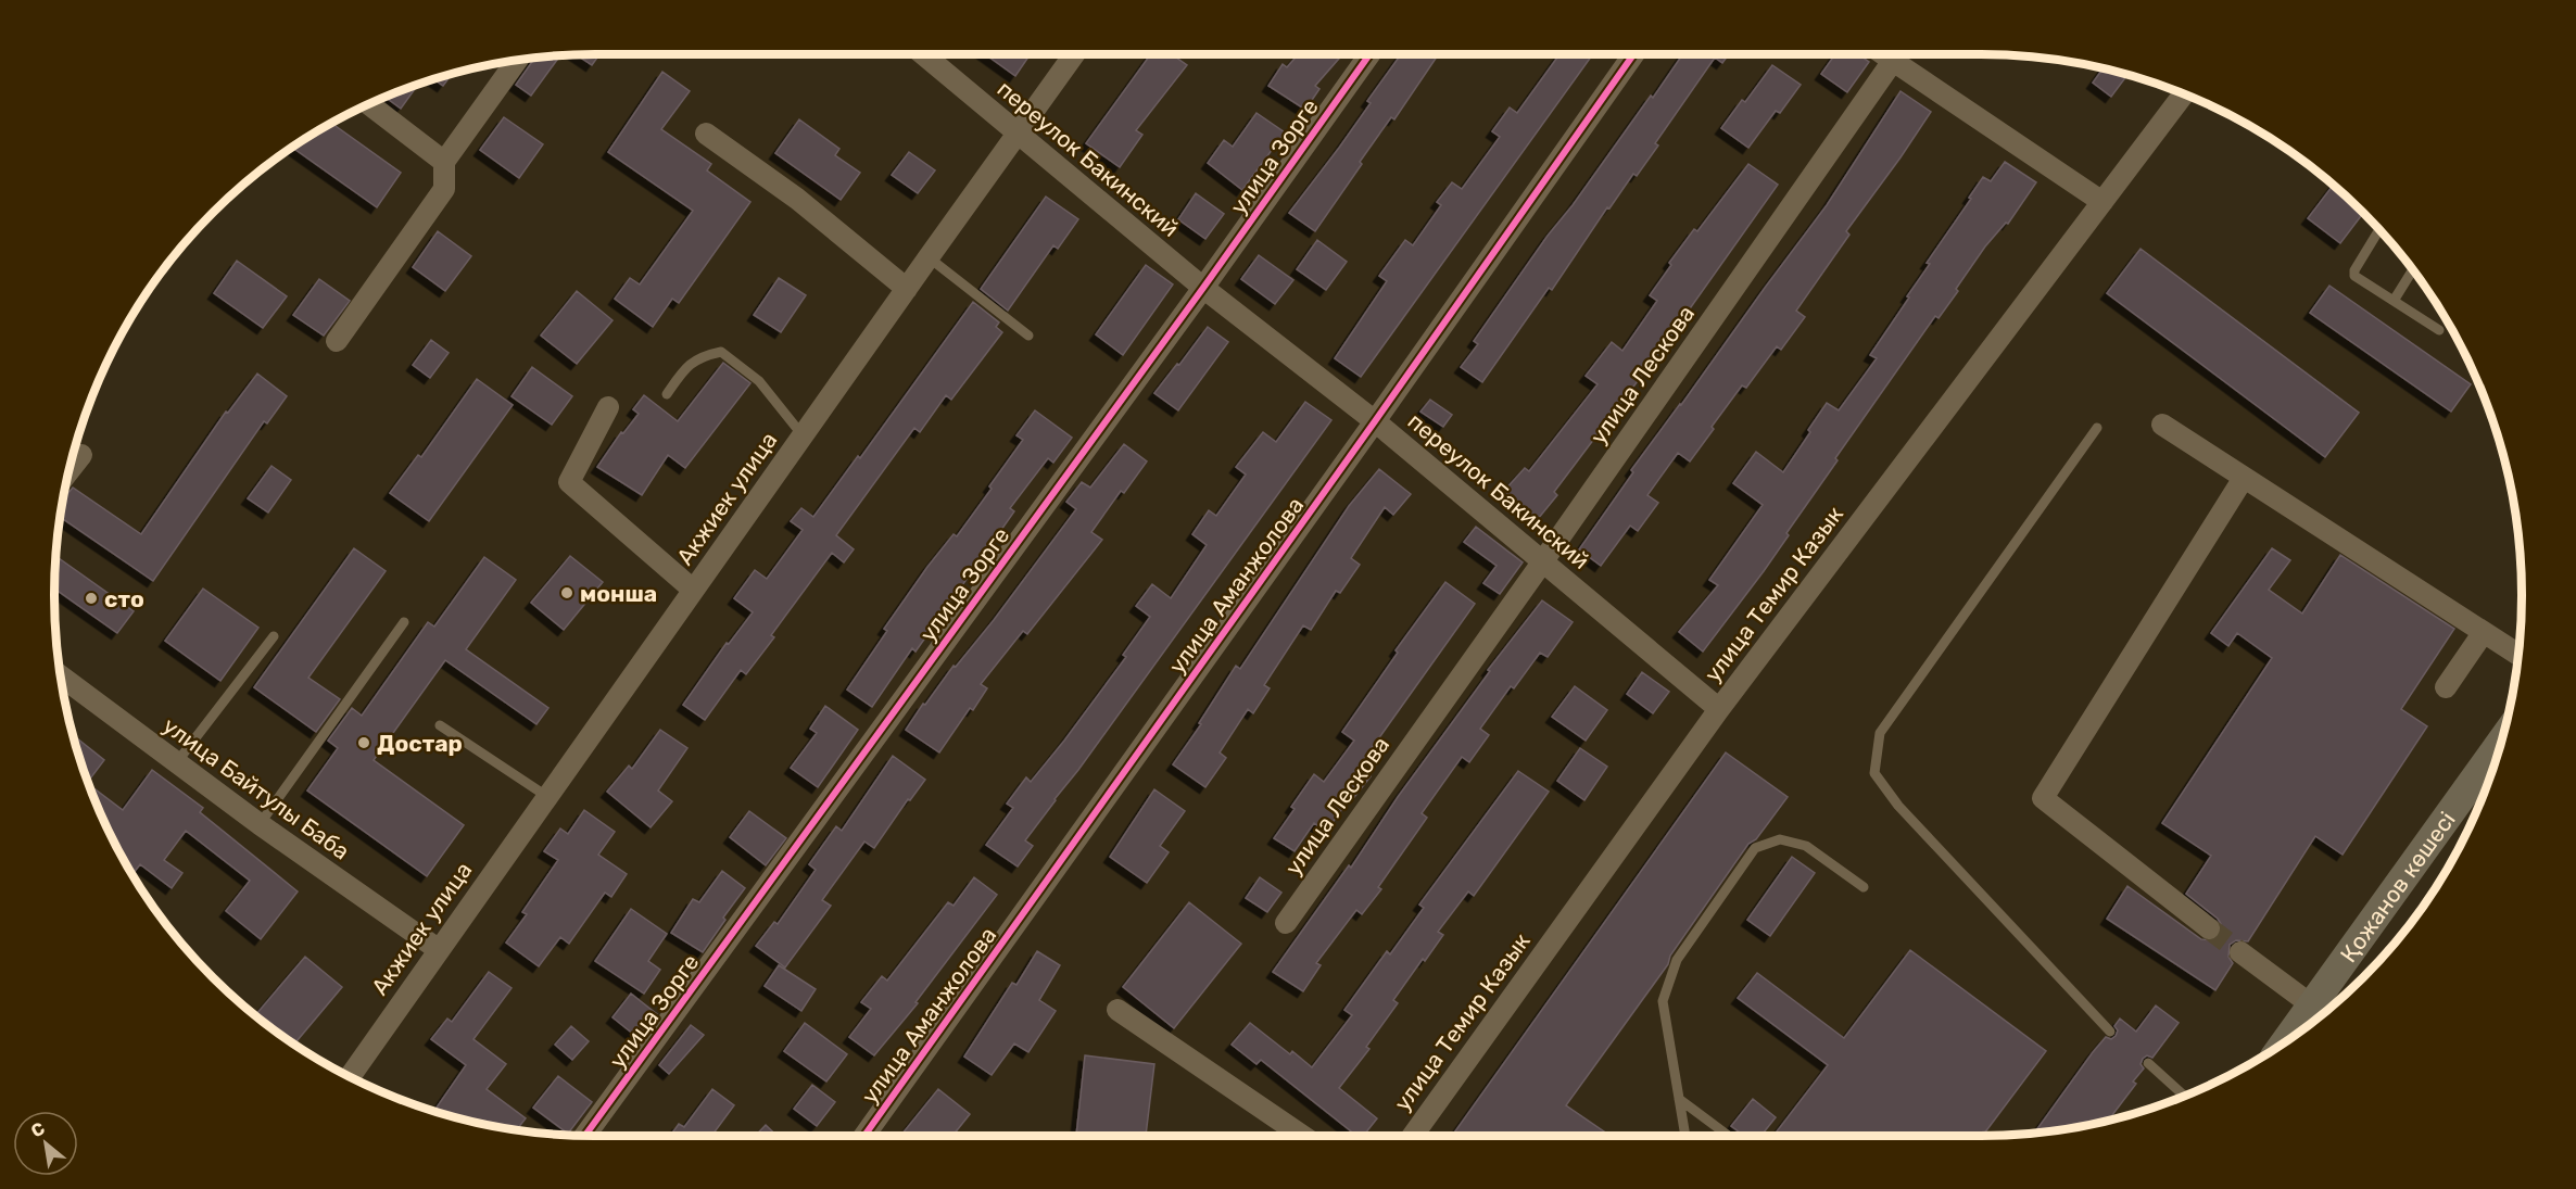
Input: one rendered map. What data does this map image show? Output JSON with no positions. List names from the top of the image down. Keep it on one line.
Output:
{"streets":{"main road":["Қожанов көшесі"],"street":["улица Зорге","переулок Бакинский","улица Лескова","Акжиек улица","улица Аманжолова","улица Темир Казык","улица Байтулы Баба"]},"crossings":[["улица Зорге","переулок Бакинский"],["переулок Бакинский","улица Лескова"],["переулок Бакинский","Акжиек улица"],["переулок Бакинский","улица Аманжолова"],["переулок Бакинский","улица Темир Казык"],["Акжиек улица","улица Байтулы Баба"]],"places":["монша","сто","Достар"],"north":"top left"}
